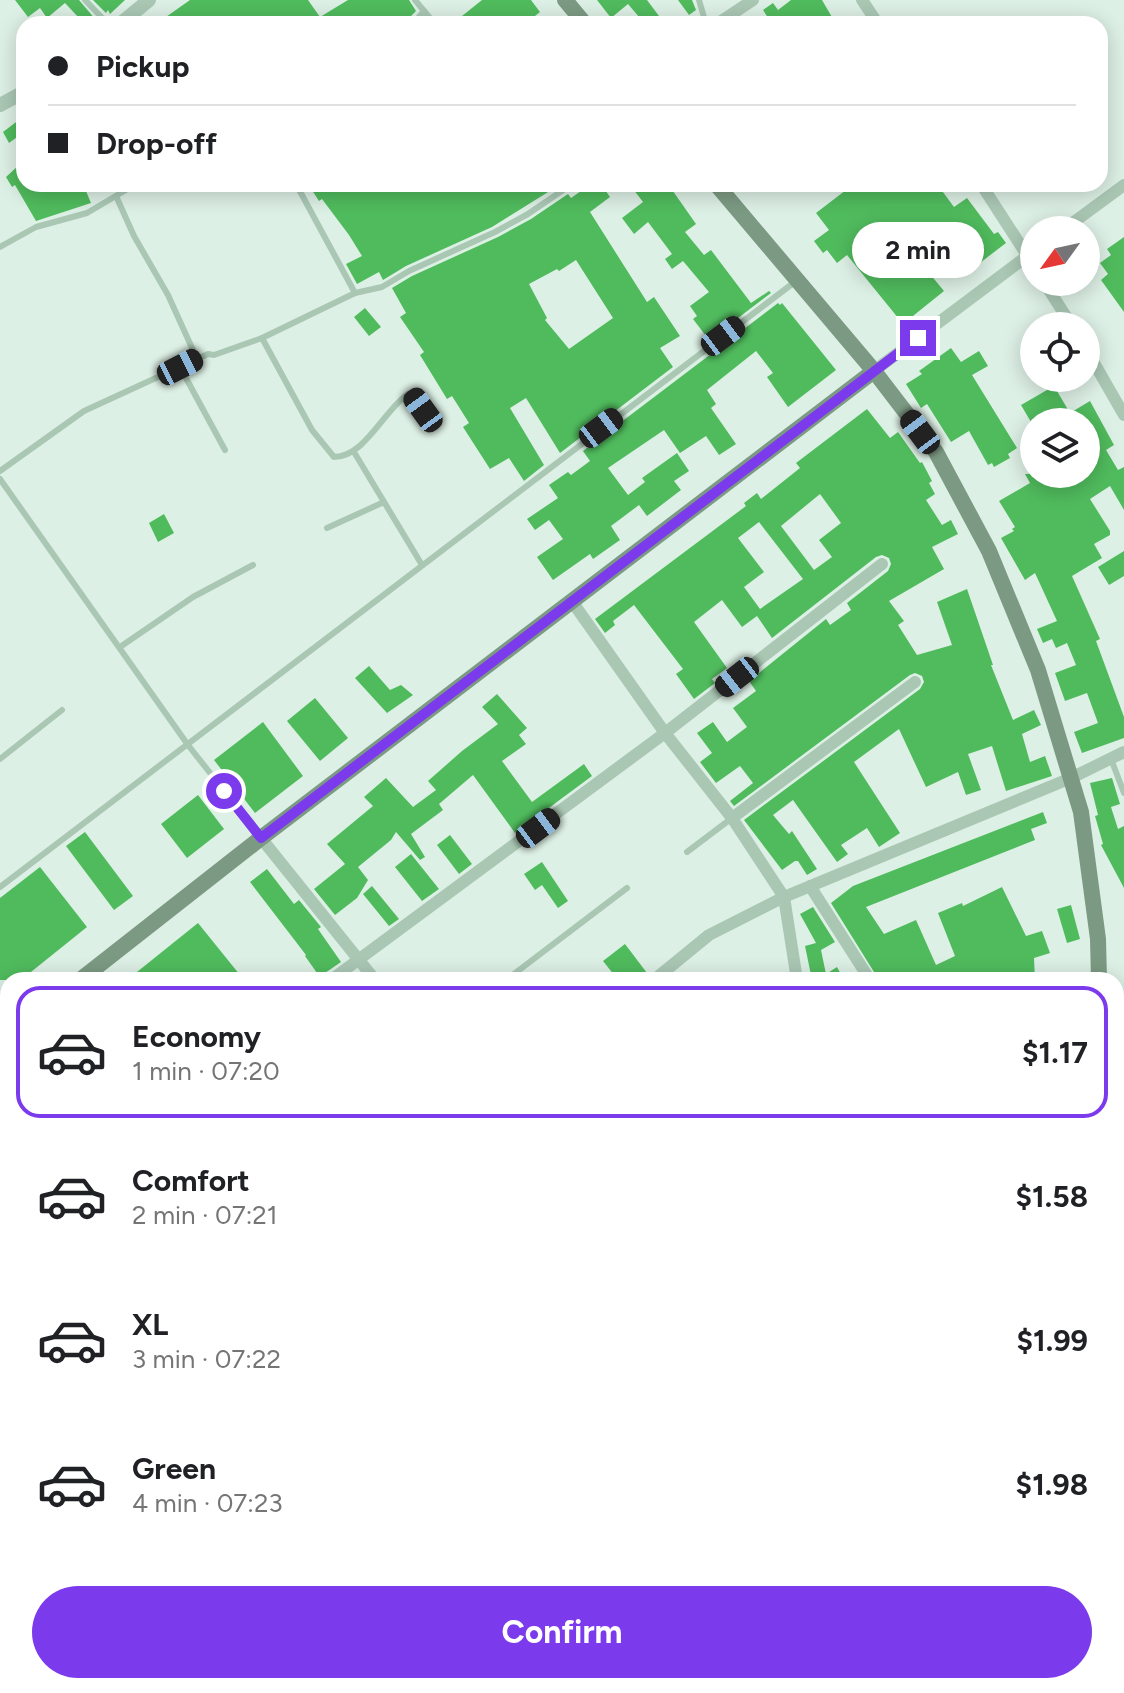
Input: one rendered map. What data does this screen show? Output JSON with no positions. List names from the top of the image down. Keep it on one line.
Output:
{"north":"bottom left","page":{"banner":["Pickup","Drop-off"],"bubble":"2 min","list":[{"name":"Economy","note":"1 min · 07:20","value":"$1.17"},{"name":"Comfort","note":"2 min · 07:21","value":"$1.58"},{"name":"XL","note":"3 min · 07:22","value":"$1.99"},{"name":"Green","note":"4 min · 07:23","value":"$1.98"}],"buttons":"Confirm"}}
